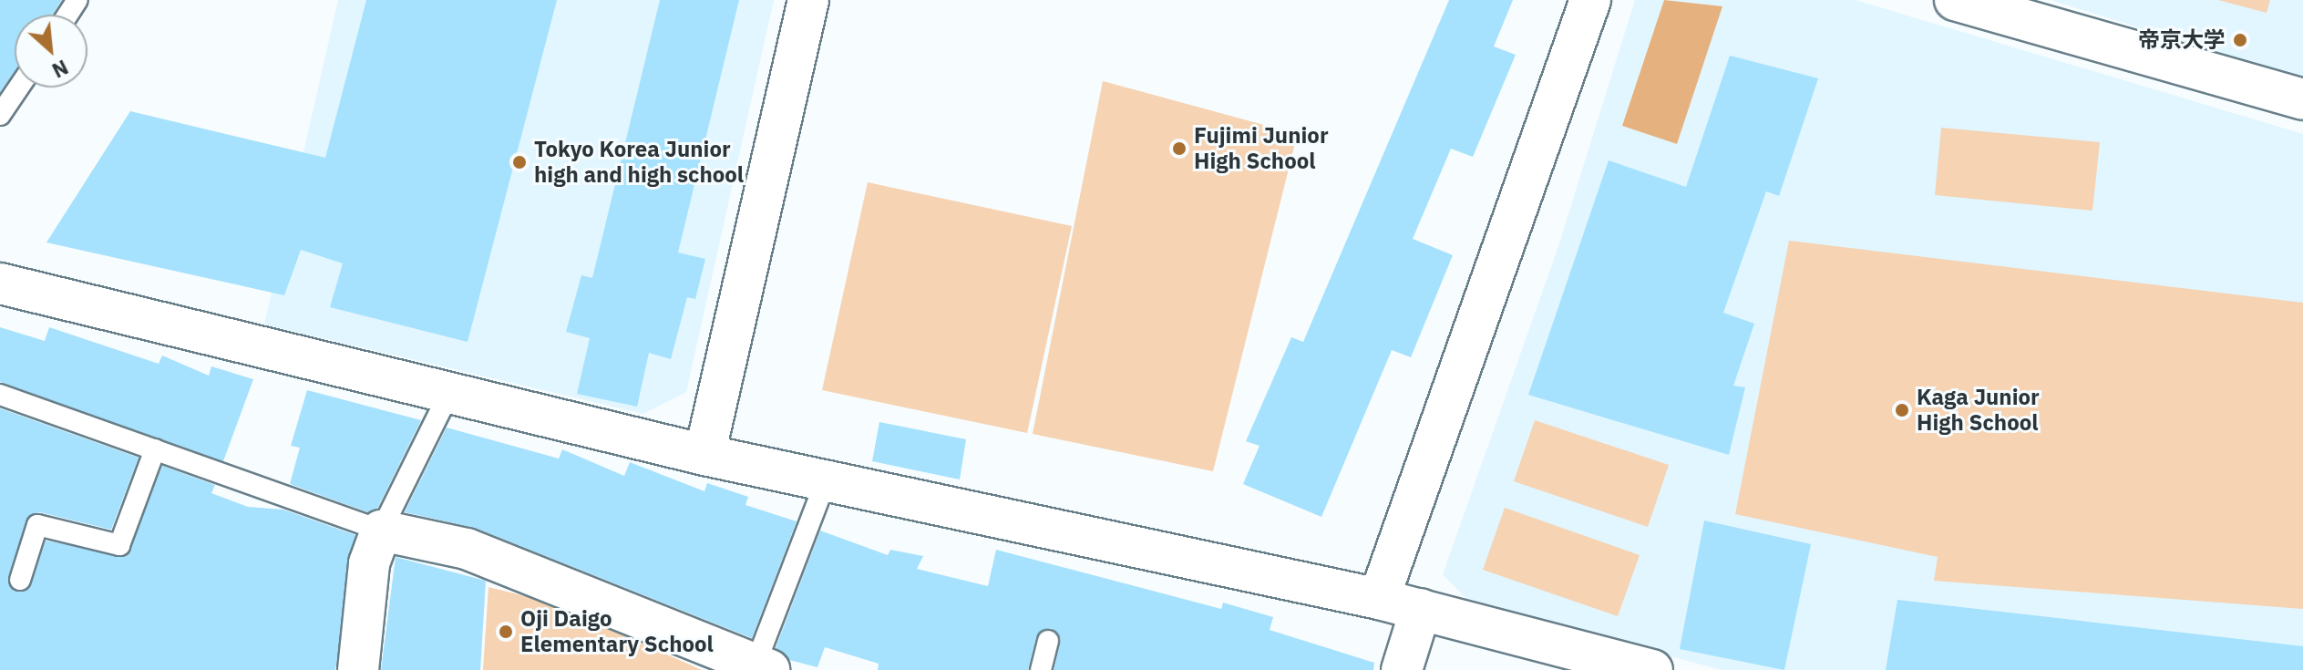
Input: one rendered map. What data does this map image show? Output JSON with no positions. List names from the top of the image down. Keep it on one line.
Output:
{"places":["帝京大学","Fujimi Junior High School","Tokyo Korea Junior high and high school","Kaga Junior High School","Oji Daigo Elementary School"],"north":"bottom right"}
